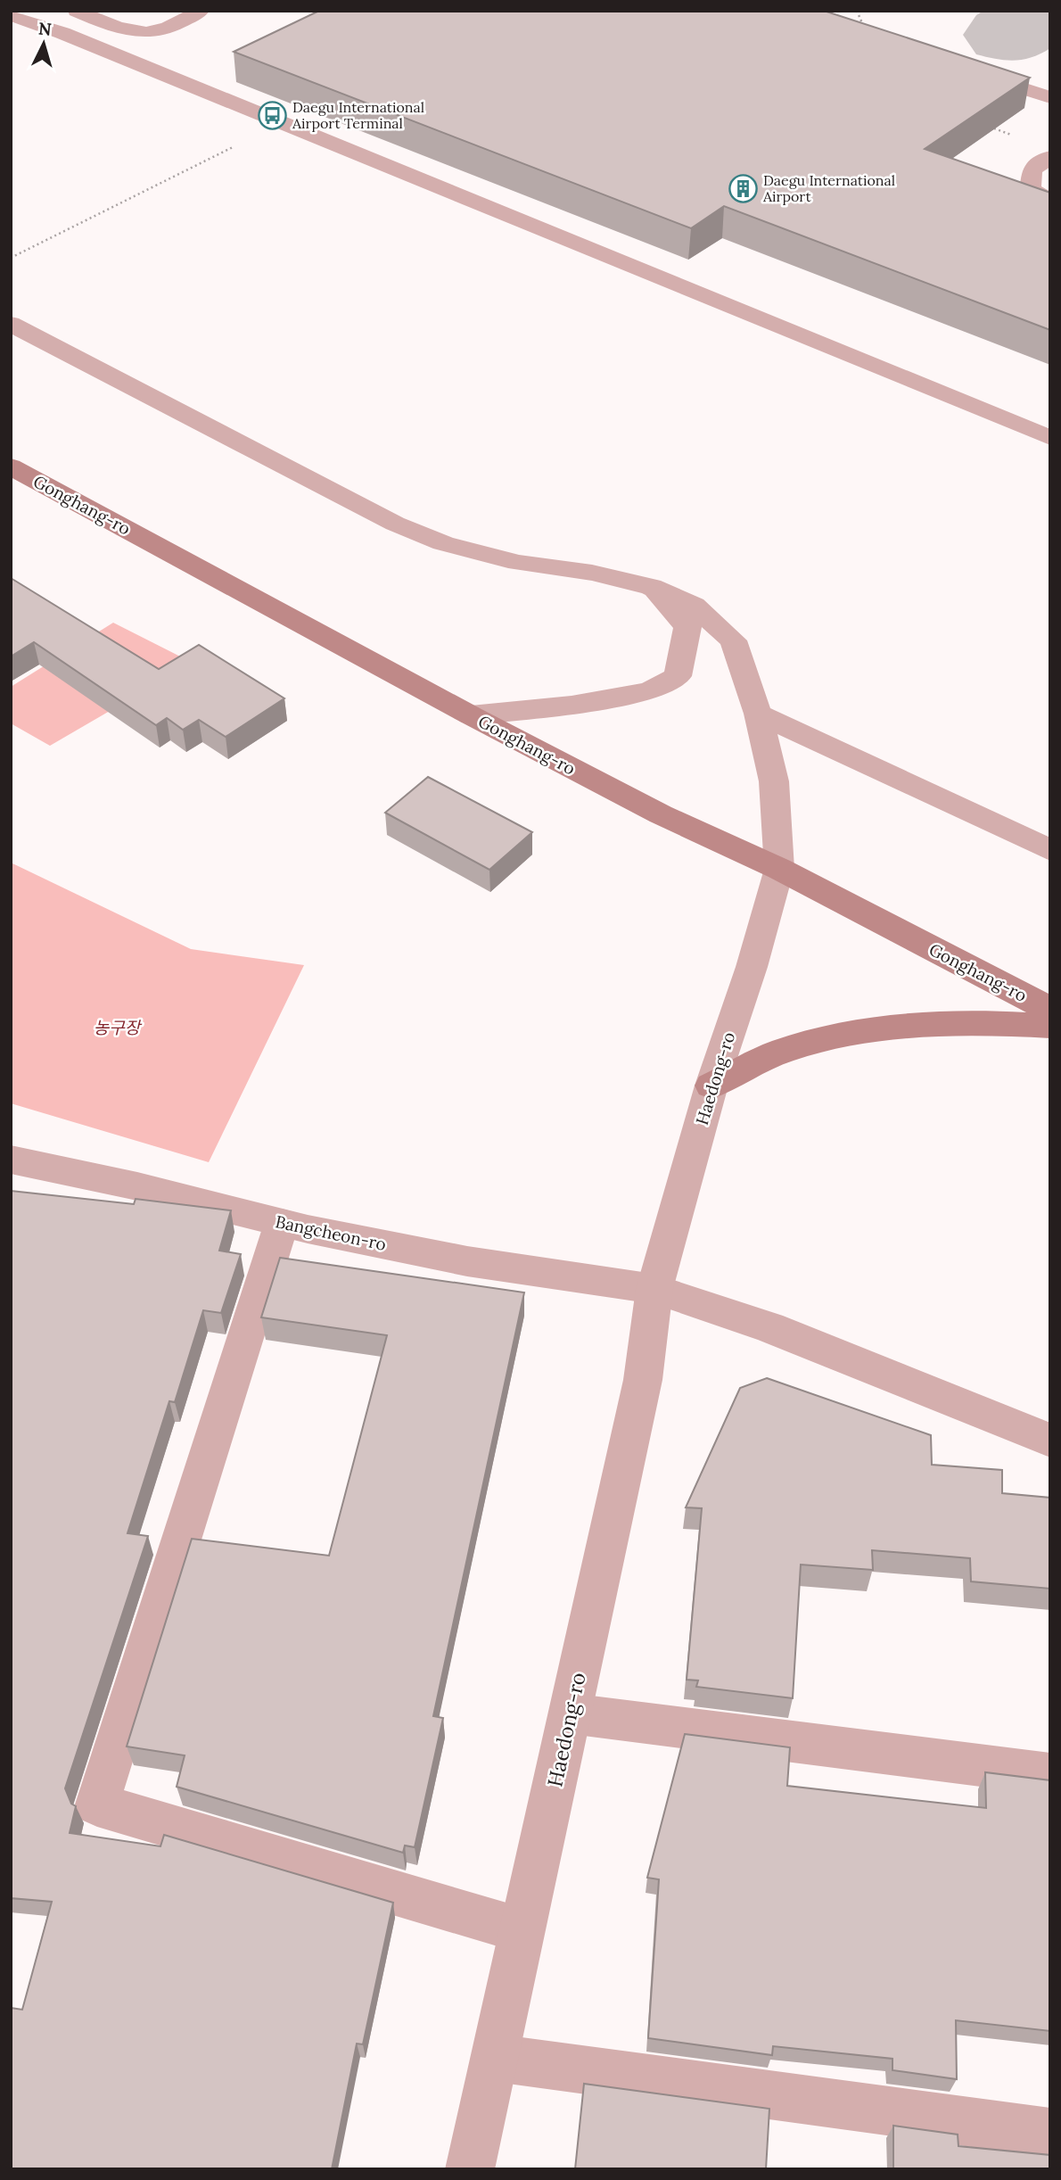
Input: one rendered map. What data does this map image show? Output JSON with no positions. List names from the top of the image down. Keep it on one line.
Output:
{"streets":{"main road":["Gonghang-ro"],"street":["Haedong-ro","Bangcheon-ro"]},"crossings":[["Gonghang-ro","Haedong-ro"],["Haedong-ro","Bangcheon-ro"]],"parks":["농구장"],"places":{"bus stop":["Daegu International Airport Terminal"],"building":["Daegu International Airport"]},"north":"top"}
